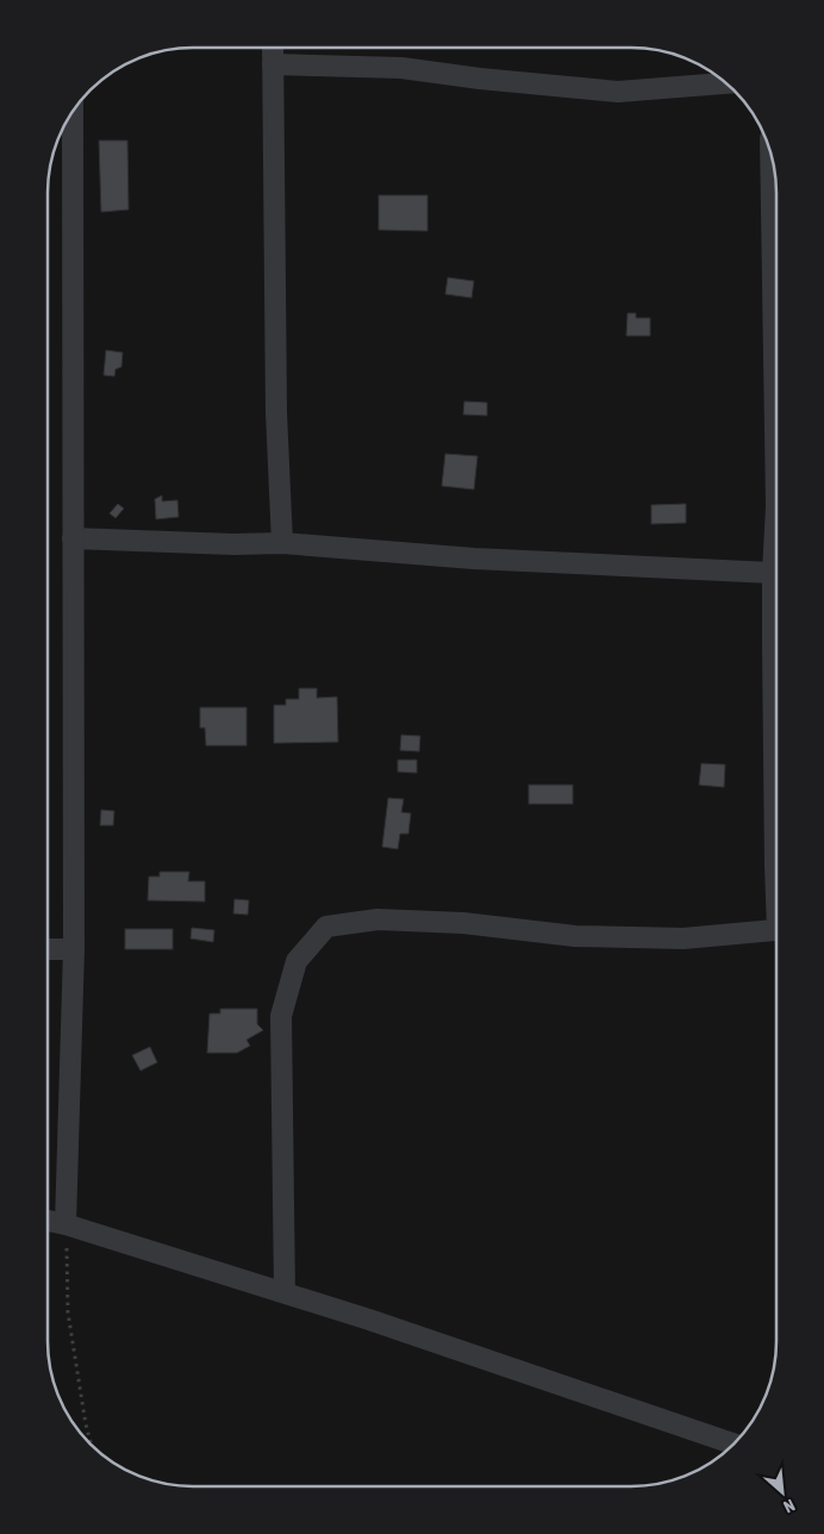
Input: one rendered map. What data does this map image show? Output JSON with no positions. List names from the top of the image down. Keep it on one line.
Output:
{"north":"bottom right"}
